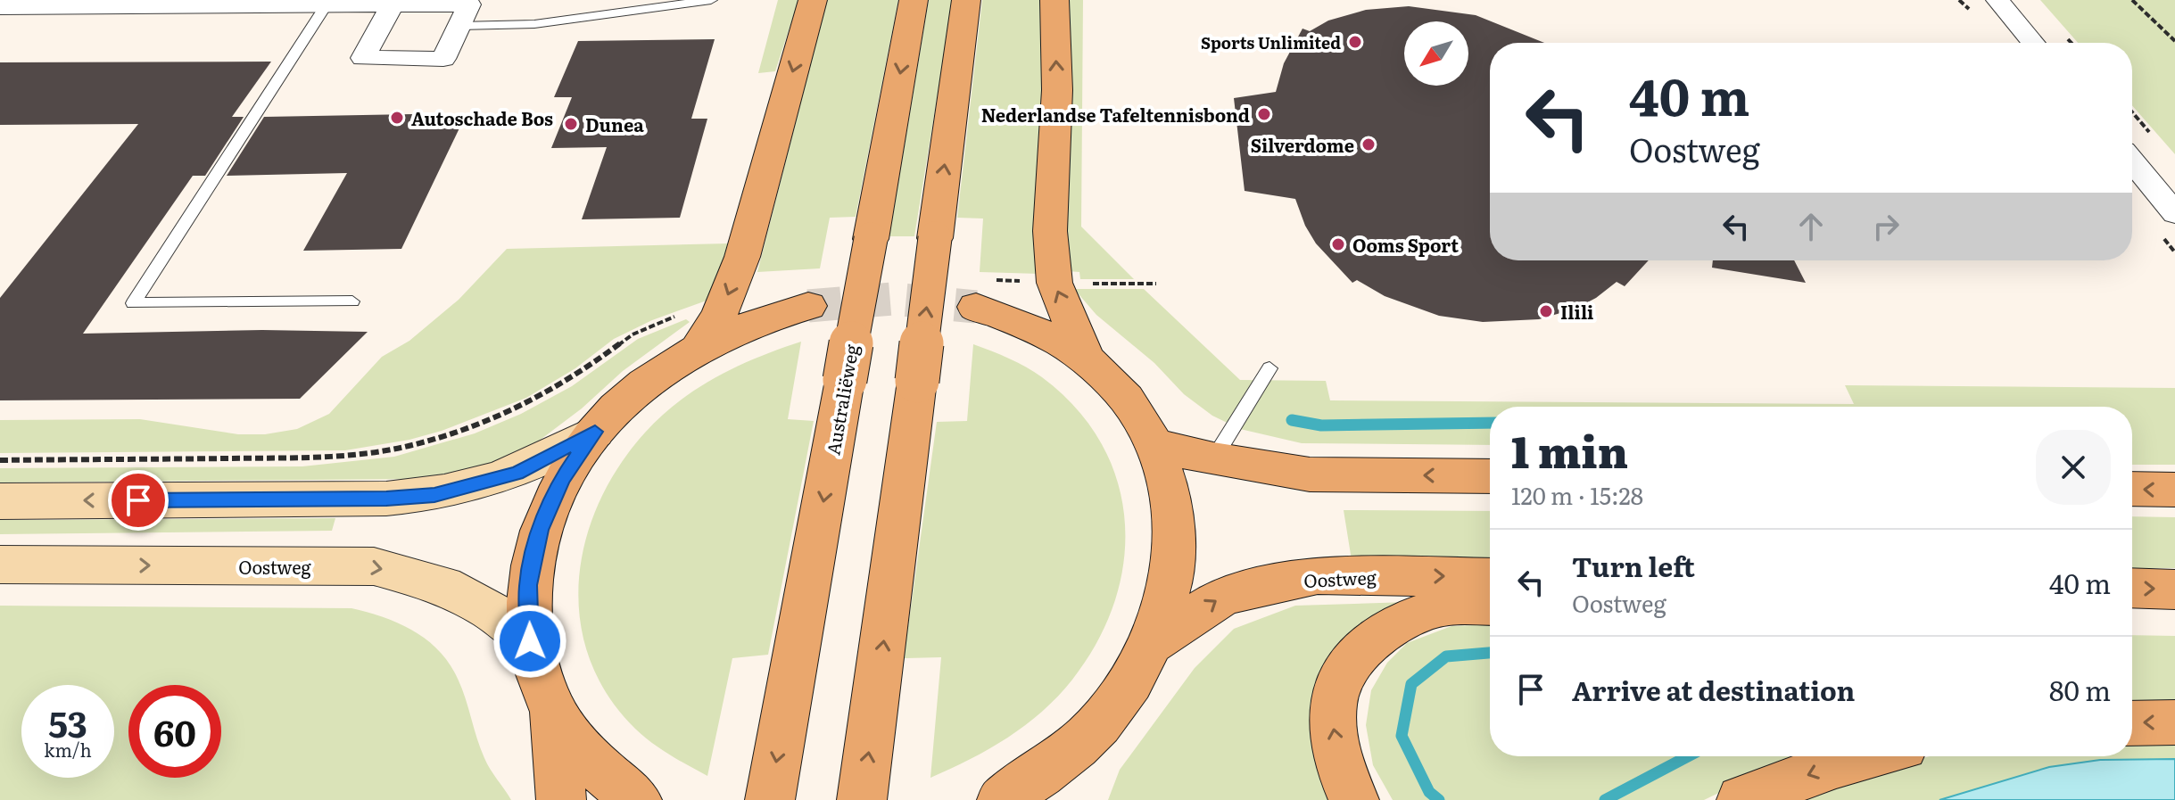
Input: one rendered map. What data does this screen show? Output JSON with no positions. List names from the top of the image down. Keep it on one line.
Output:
{"streets":{"main road":["Australiëweg","Oostweg"]},"places":["Sports Unlimited","Nederlandse Tafeltennisbond","Autoschade Bos","Dunea","Silverdome","Ooms Sport","Ilili"],"north":"bottom left","page":{"turn":["40 m","Oostweg"],"heading":["1 min","120 m · 15:28"],"list":[{"name":"Turn left","note":"Oostweg","value":"40 m"},{"name":"Arrive at destination","value":"80 m"}],"speed":"53 km/h","limit":"60"}}
